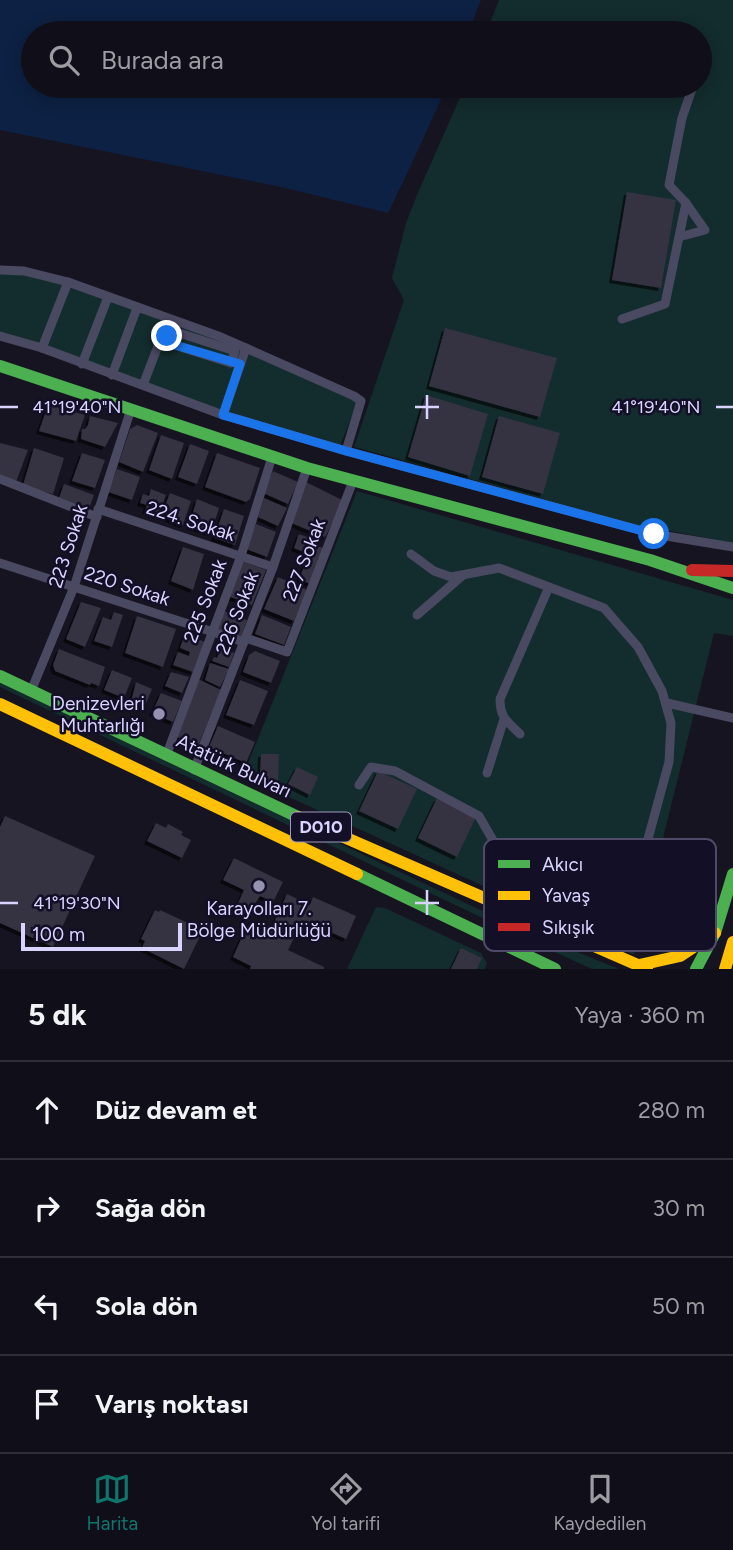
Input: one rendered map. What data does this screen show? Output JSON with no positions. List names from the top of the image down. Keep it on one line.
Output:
{"streets":{"main road":["Atatürk Bulvarı","D010"],"street":["224. Sokak","223 Sokak","227 Sokak","220 Sokak","225 Sokak","226 Sokak"]},"crossings":[["224. Sokak","223 Sokak"],["224. Sokak","225 Sokak"],["224. Sokak","226 Sokak"],["223 Sokak","220 Sokak"],["223 Sokak","Atatürk Bulvarı"],["227 Sokak","220 Sokak"],["220 Sokak","225 Sokak"],["220 Sokak","226 Sokak"],["225 Sokak","Atatürk Bulvarı"],["226 Sokak","Atatürk Bulvarı"]],"places":["Denizevleri Muhtarlığı","Karayolları 7. Bölge Müdürlüğü"],"legend":["Akıcı","Yavaş","Sıkışık"],"scale_bar":"100 m","page":{"search":"Burada ara","scale":"100 m","heading":["5 dk","Yaya · 360 m"],"list":[["Düz devam et","280 m"],["Sağa dön","30 m"],["Sola dön","50 m"],"Varış noktası"],"nav":["Harita","Yol tarifi","Kaydedilen"]},"coordinates":["41°19'40\"N","41°19'30\"N"]}
